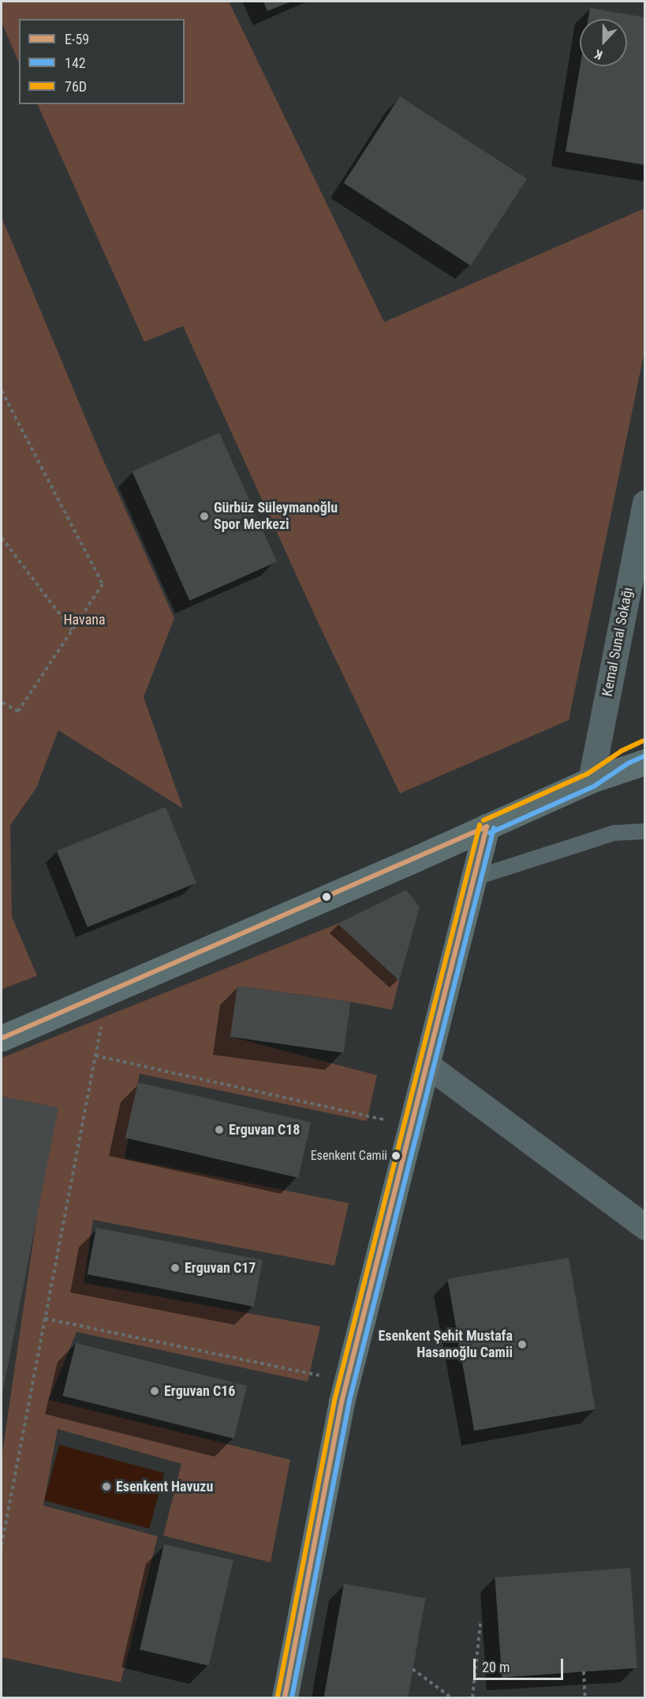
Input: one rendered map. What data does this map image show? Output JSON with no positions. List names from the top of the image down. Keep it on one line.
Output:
{"streets":{"street":["Kemal Sunal Sokağı"]},"parks":["Havana"],"places":["Gürbüz Süleymanoğlu Spor Merkezi","Erguvan C18","Esenkent Camii","Erguvan C17","Esenkent Şehit Mustafa Hasanoğlu Camii","Erguvan C16","Esenkent Havuzu"],"lines":["transit line 76D","transit line 142","transit line E-59"],"legend":["E-59","142","76D"],"scale_bar":"20 m","north":"bottom"}
